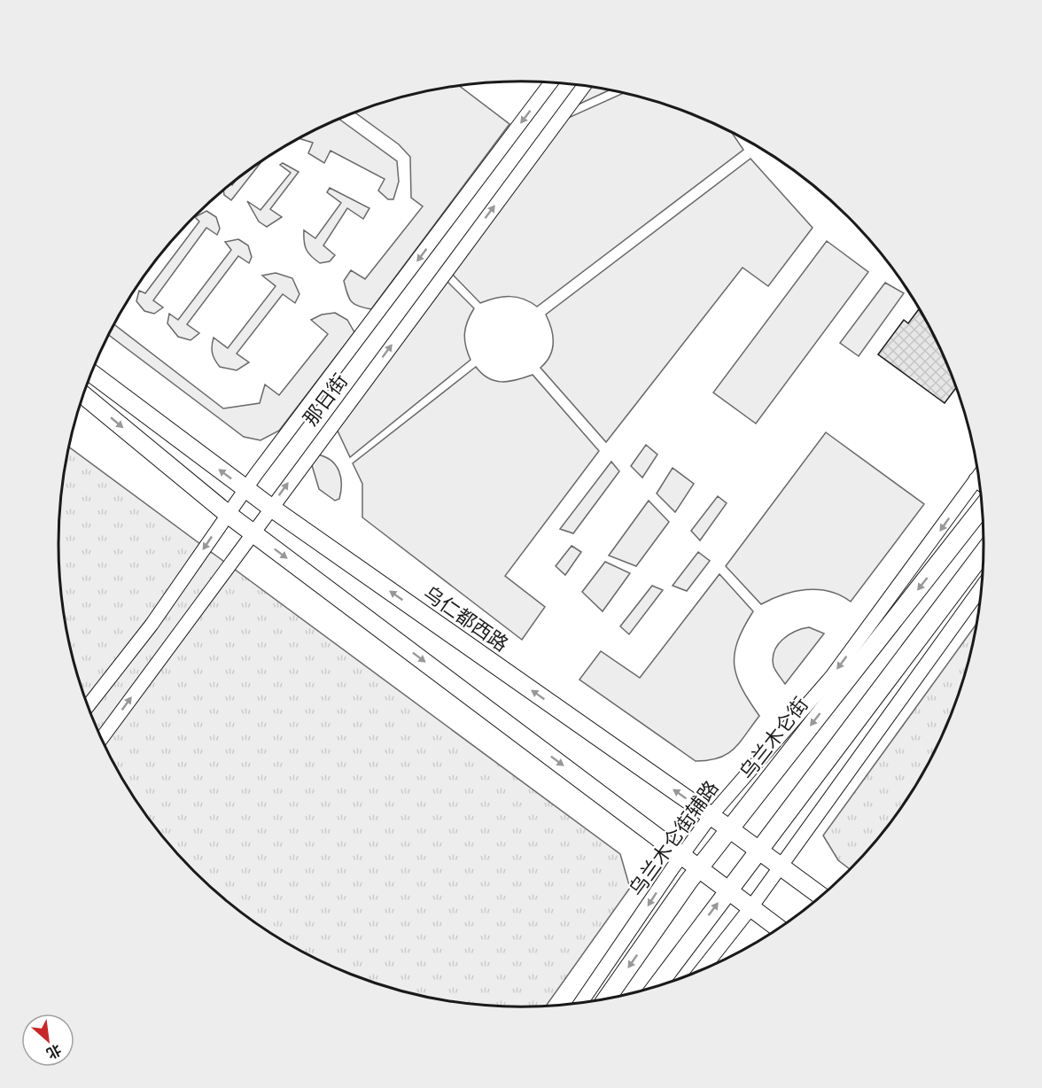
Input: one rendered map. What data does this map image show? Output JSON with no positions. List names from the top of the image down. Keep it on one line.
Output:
{"streets":{"main road":["乌仁都西路","乌兰木仑街"],"street":["那日街","乌兰木仑街辅路"]},"crossings":[["那日街","乌仁都西路"],["乌仁都西路","乌兰木仑街"],["乌仁都西路","乌兰木仑街辅路"]],"north":"bottom right"}
